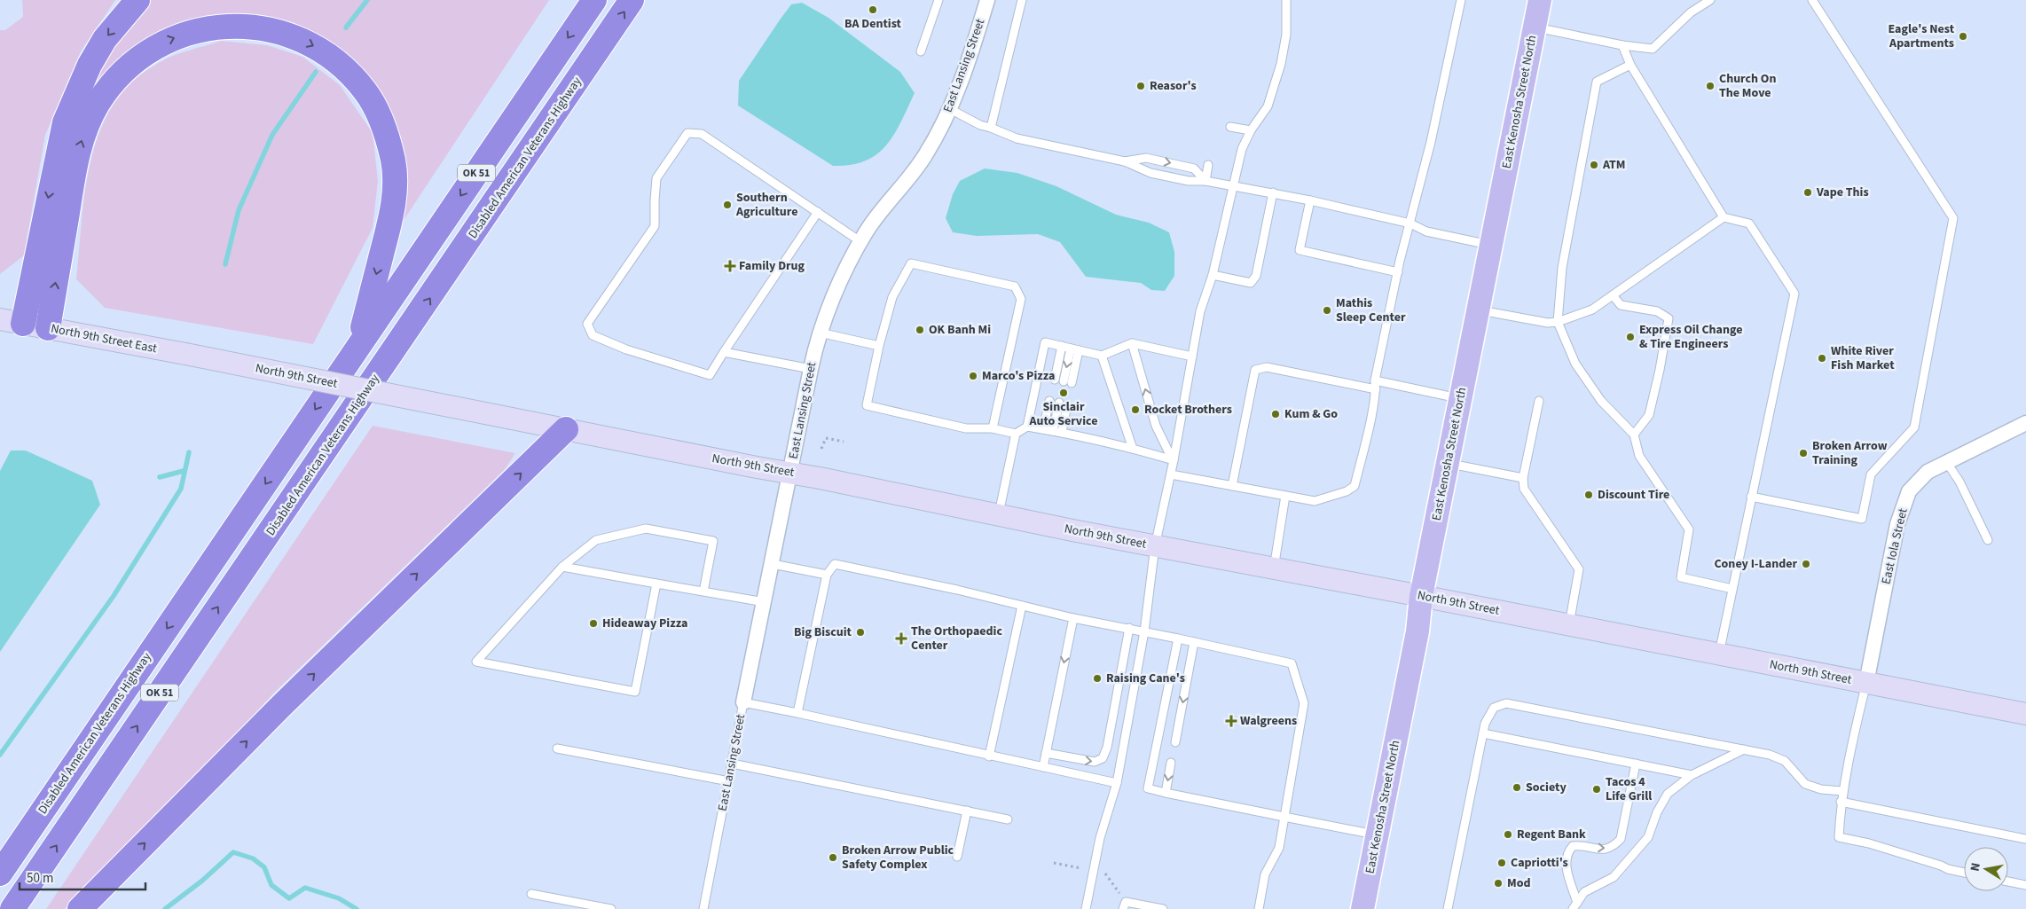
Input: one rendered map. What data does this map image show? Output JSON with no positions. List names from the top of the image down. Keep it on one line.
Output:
{"streets":{"highway":["Disabled American Veterans Highway","OK 51"],"main road":["East Kenosha Street North","North 9th Street East","North 9th Street"],"street":["East Lansing Street","East Iola Street"]},"crossings":[["East Lansing Street","North 9th Street"],["East Kenosha Street North","North 9th Street"],["North 9th Street East","North 9th Street"],["North 9th Street","East Iola Street"]],"places":{"other":["BA Dentist","Eagle's Nest Apartments","Reasor's","Church On The Move","ATM","Vape This","Southern Agriculture","Mathis Sleep Center","OK Banh Mi","Express Oil Change & Tire Engineers","White River Fish Market","Marco's Pizza","Sinclair Auto Service","Rocket Brothers","Kum & Go","Broken Arrow Training","Discount Tire","Coney I-Lander","Hideaway Pizza","Big Biscuit","Raising Cane's","Society","Tacos 4 Life Grill","Regent Bank","Broken Arrow Public Safety Complex","Capriotti's","Mod"],"health":["Family Drug","The Orthopaedic Center","Walgreens"]},"scale_bar":"50 m","north":"left"}
